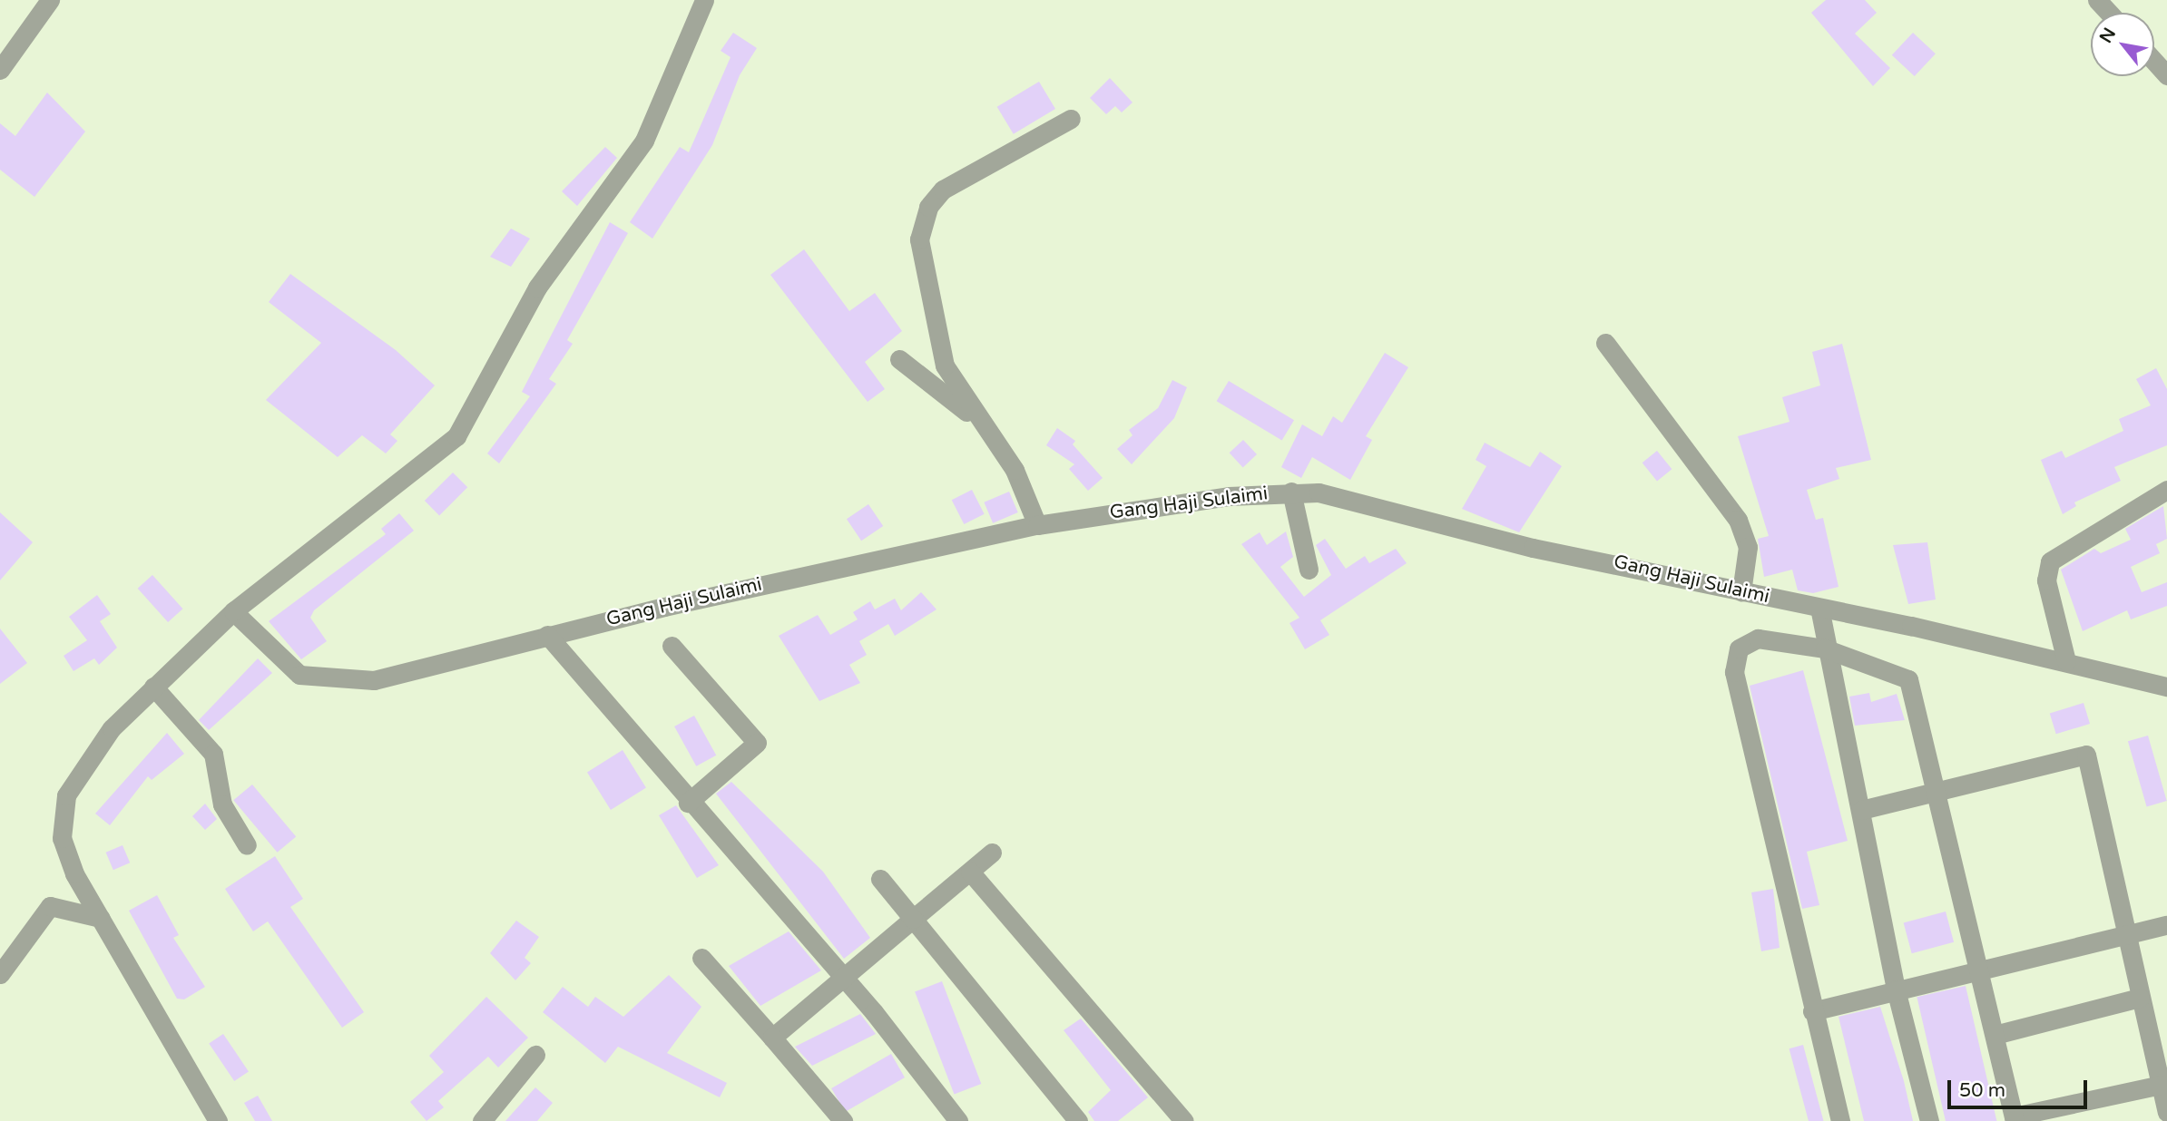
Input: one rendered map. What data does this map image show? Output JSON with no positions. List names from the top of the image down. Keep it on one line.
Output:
{"streets":{"street":["Gang Haji Sulaimi"]},"scale_bar":"50 m","north":"top left"}
